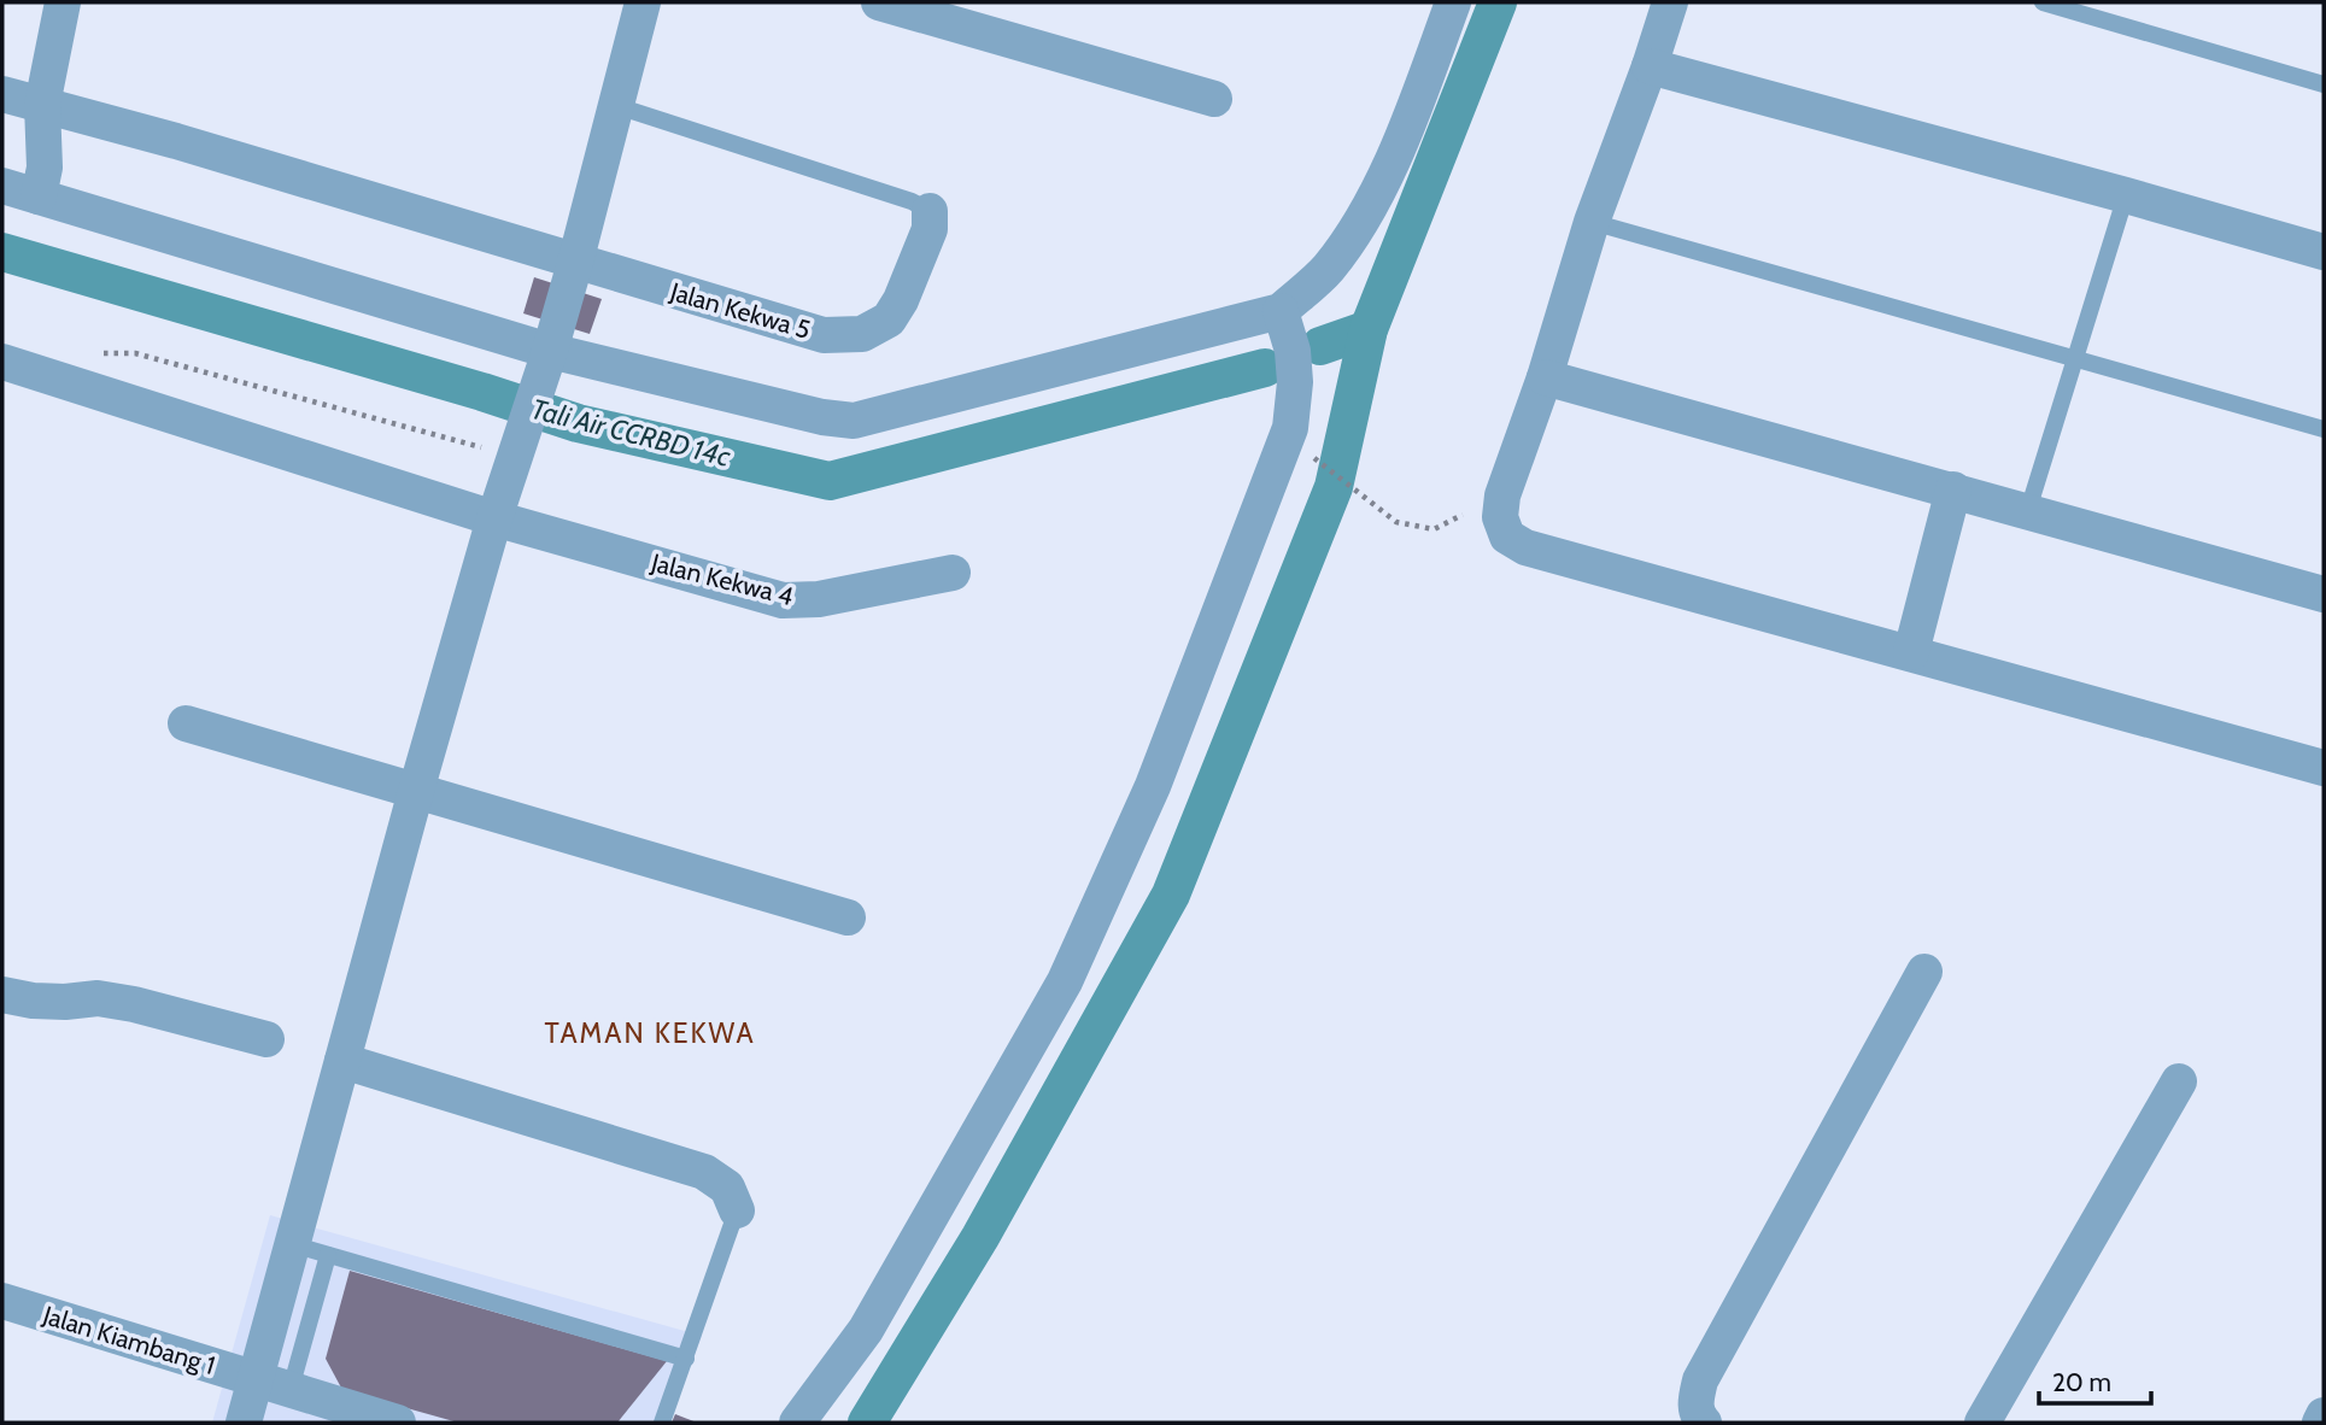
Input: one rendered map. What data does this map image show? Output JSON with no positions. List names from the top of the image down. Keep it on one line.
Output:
{"streets":{"street":["Jalan Kekwa 5","Jalan Kekwa 4","Jalan Kiambang 1"]},"districts":["TAMAN KEKWA"],"water":["Tali Air CCRBD 14c"],"scale_bar":"20 m"}
